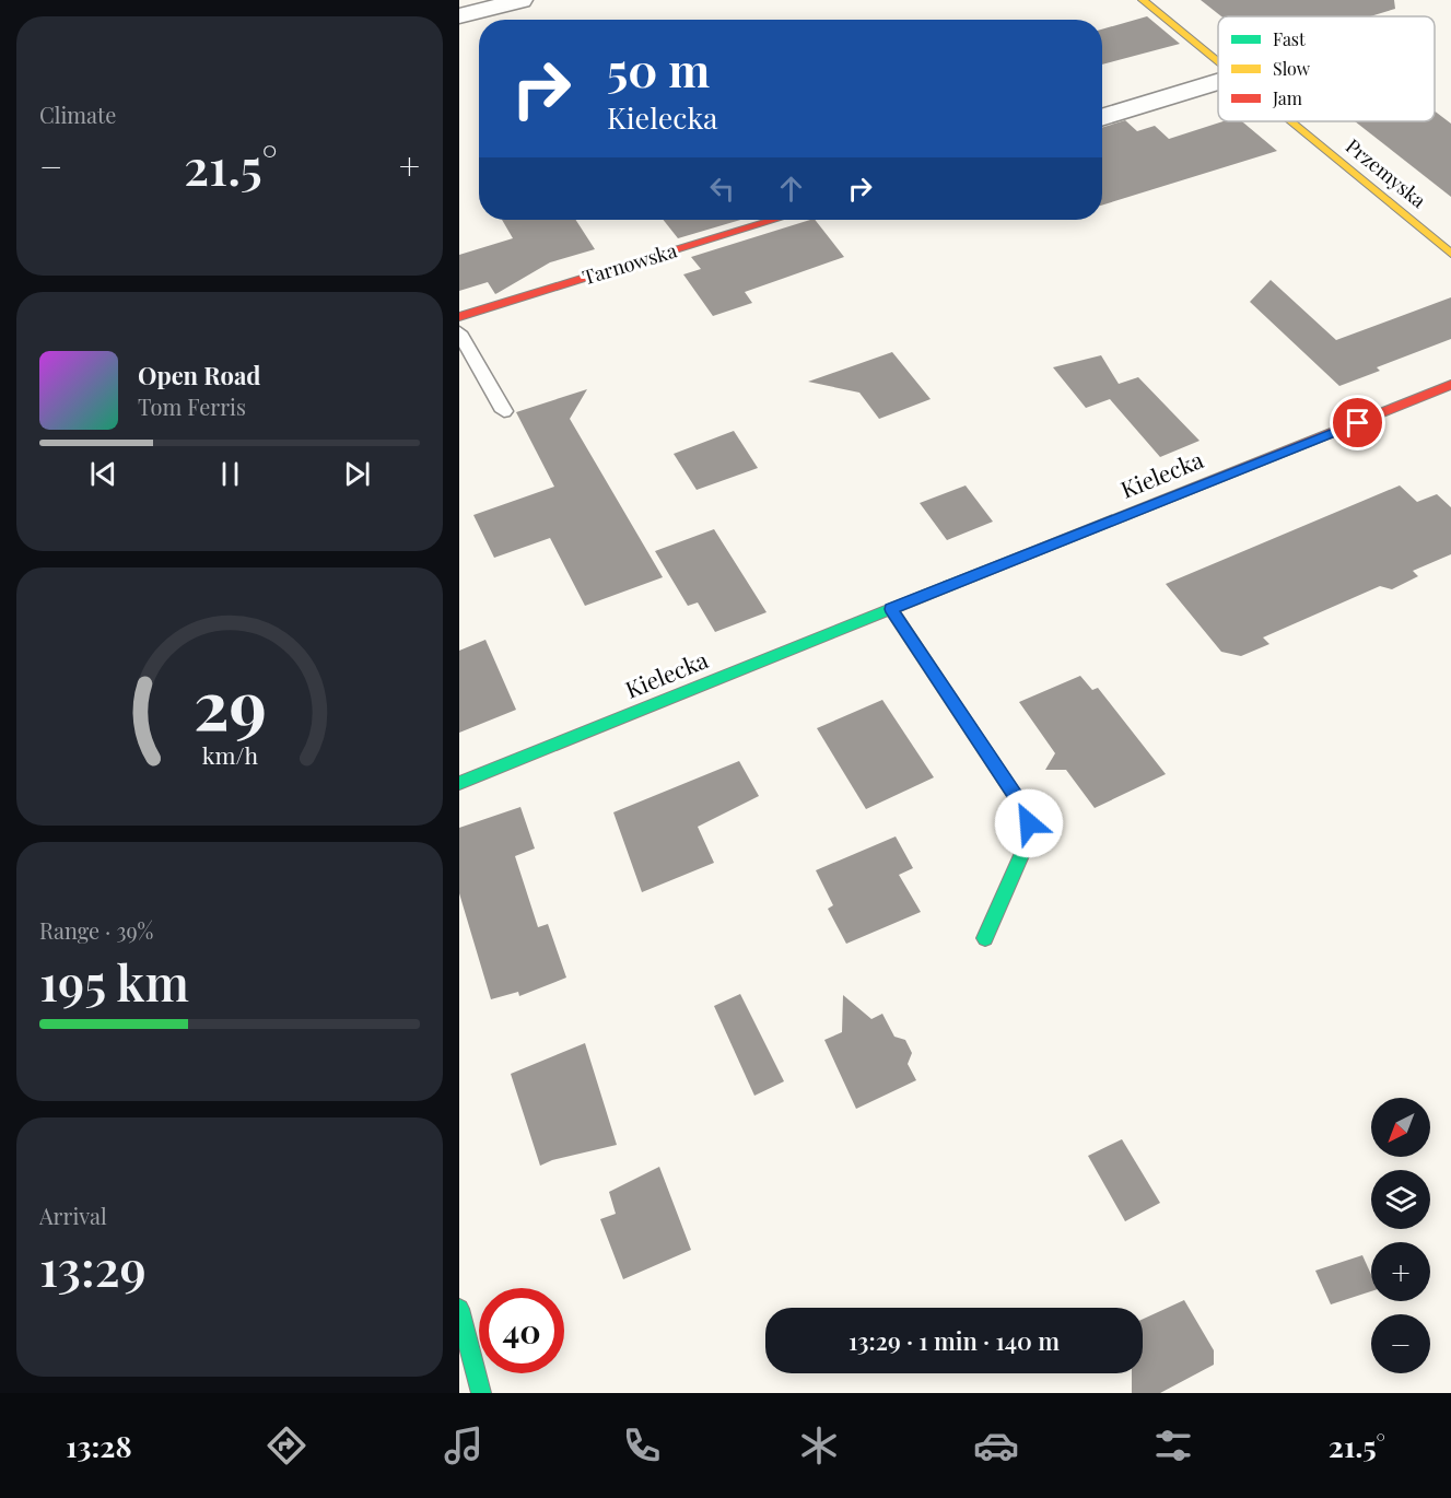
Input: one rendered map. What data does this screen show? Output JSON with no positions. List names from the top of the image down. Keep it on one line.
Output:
{"streets":{"street":["Przemyska","Tarnowska","Kielecka"]},"legend":["Fast","Slow","Jam"],"north":"bottom left","page":{"tile":["Climate",["Range · 39%","195 km"],["Arrival","13:29"]],"turn":["50 m","Kielecka"],"heat":["−","21.5°","+"],"song":["Open Road","Tom Ferris"],"map_buttons":["+","−"],"limit":"40","trip":"13:29 · 1 min · 140 m","tabs":["13:28","21.5°"],"gauge":["29","km/h"]}}
